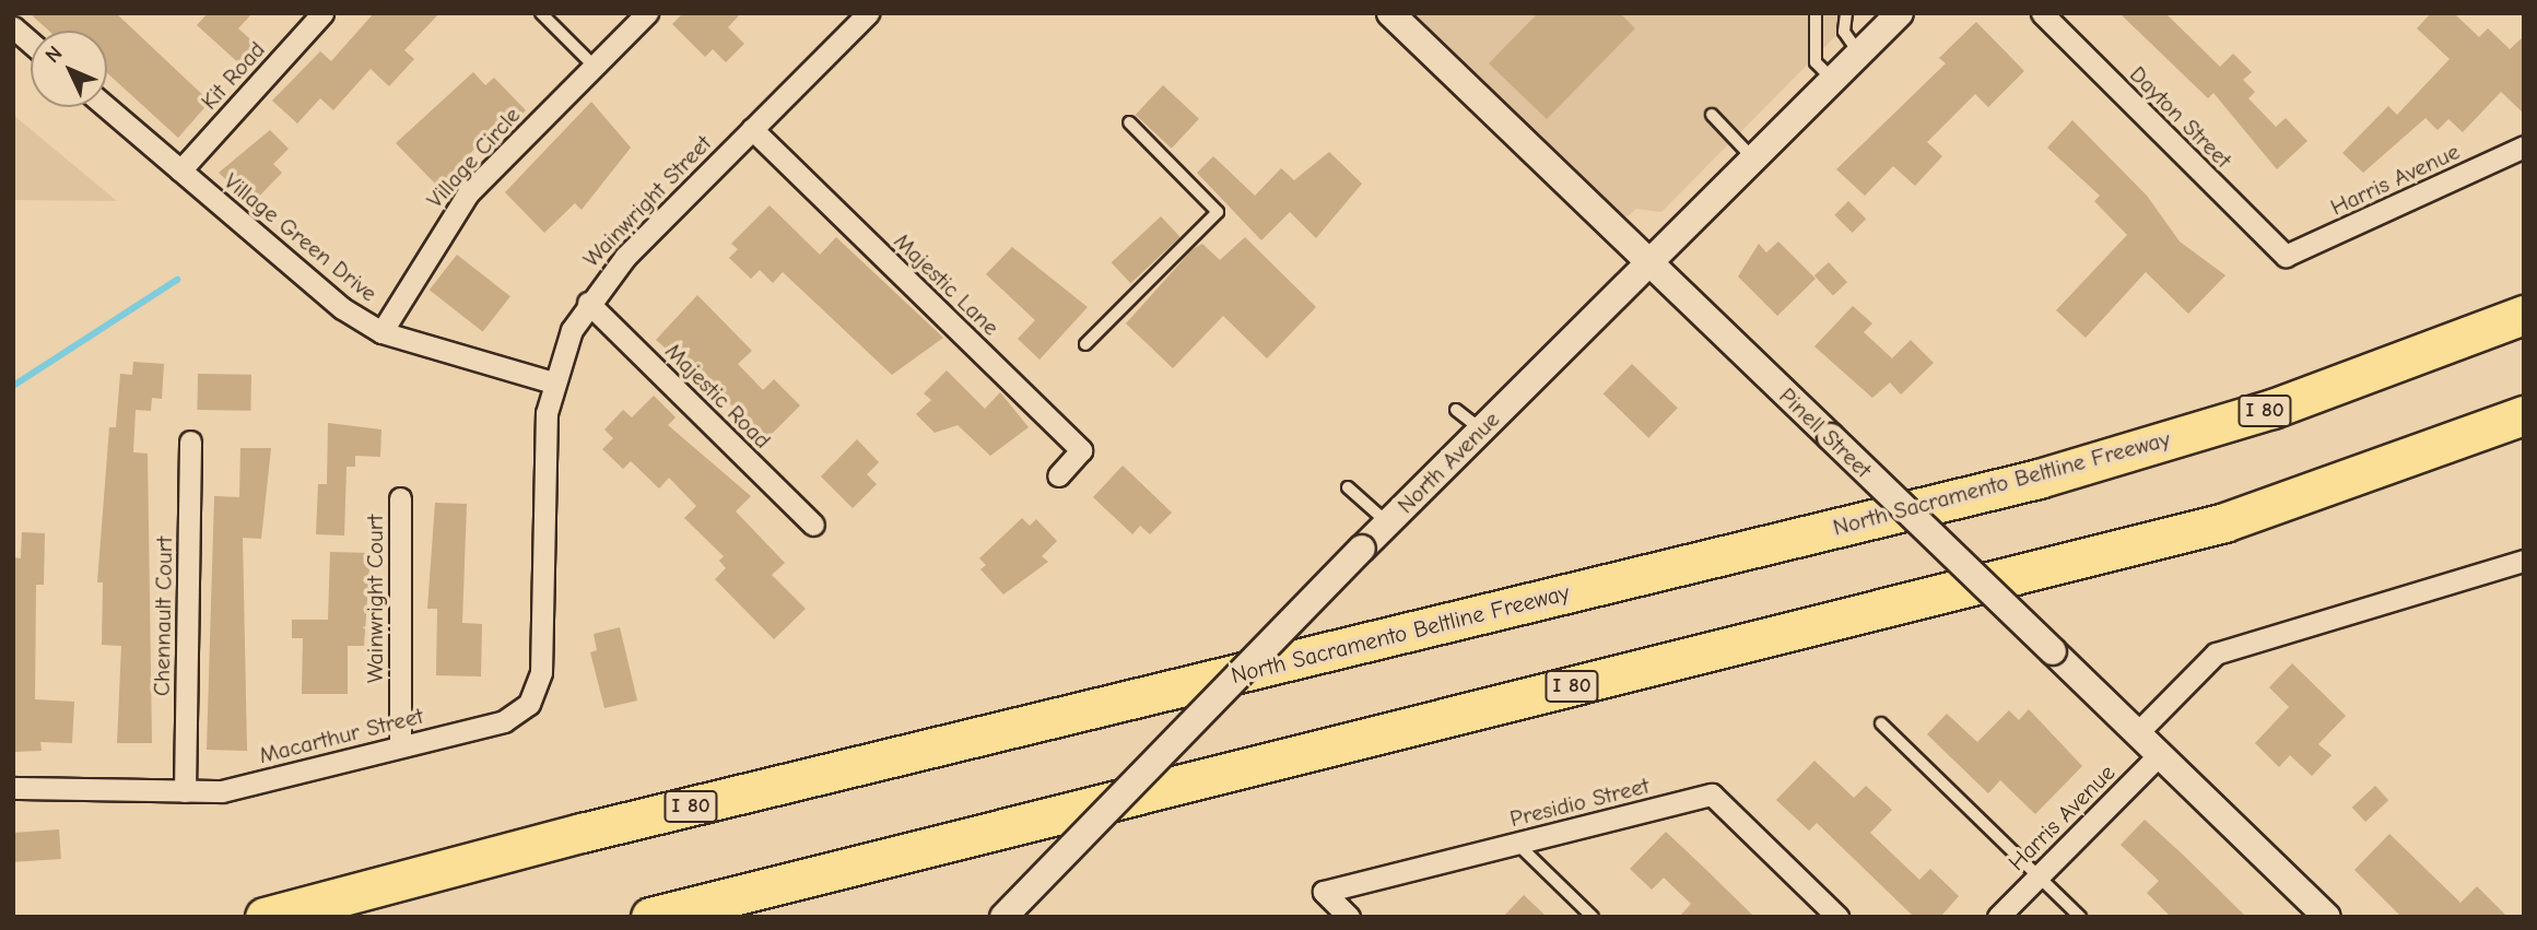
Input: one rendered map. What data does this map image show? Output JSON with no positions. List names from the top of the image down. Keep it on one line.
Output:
{"streets":{"highway":["I 80","North Sacramento Beltline Freeway"],"street":["Kit Road","Dayton Street","Village Circle","Harris Avenue","Wainwright Street","Village Green Drive","Majestic Lane","Majestic Road","Pinell Street","North Avenue","Wainwright Court","Chennault Court","Macarthur Street","Presidio Street"]},"crossings":[["Kit Road","Village Green Drive"],["Dayton Street","Harris Avenue"],["Village Circle","Village Green Drive"],["Harris Avenue","Pinell Street"],["Wainwright Street","Village Green Drive"],["Wainwright Street","Majestic Lane"],["Wainwright Street","Majestic Road"],["Wainwright Street","Macarthur Street"],["Pinell Street","North Avenue"],["Wainwright Court","Macarthur Street"],["Chennault Court","Macarthur Street"]],"north":"top left"}
